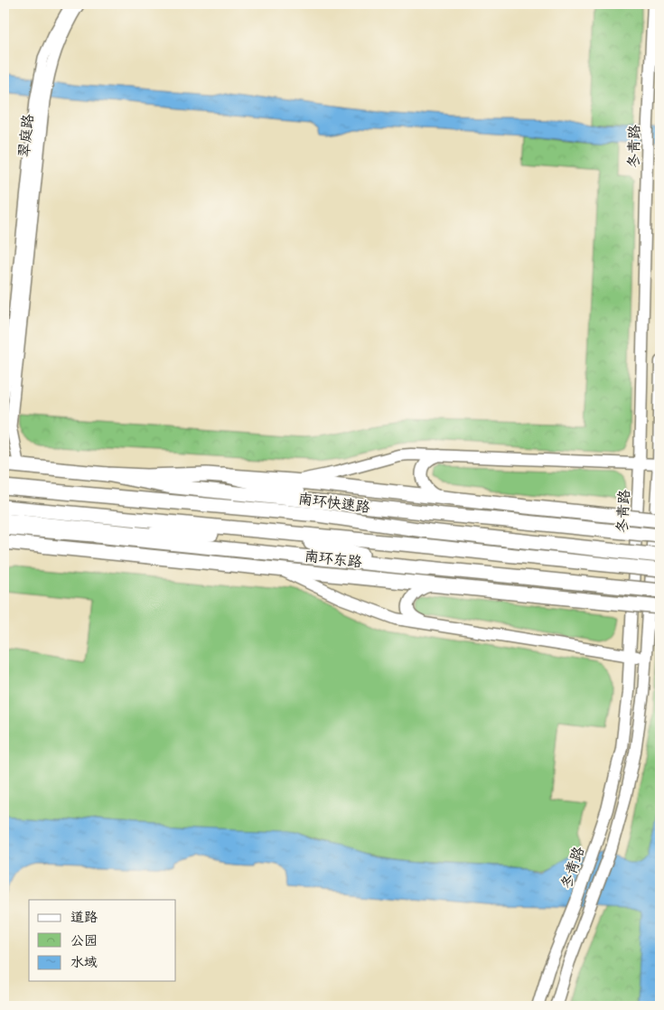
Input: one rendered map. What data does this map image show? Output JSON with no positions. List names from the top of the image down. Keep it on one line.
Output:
{"streets":{"main road":["冬青路","南环快速路","南环东路"],"street":["翠庭路"]},"legend":["道路","公园","水域"]}
